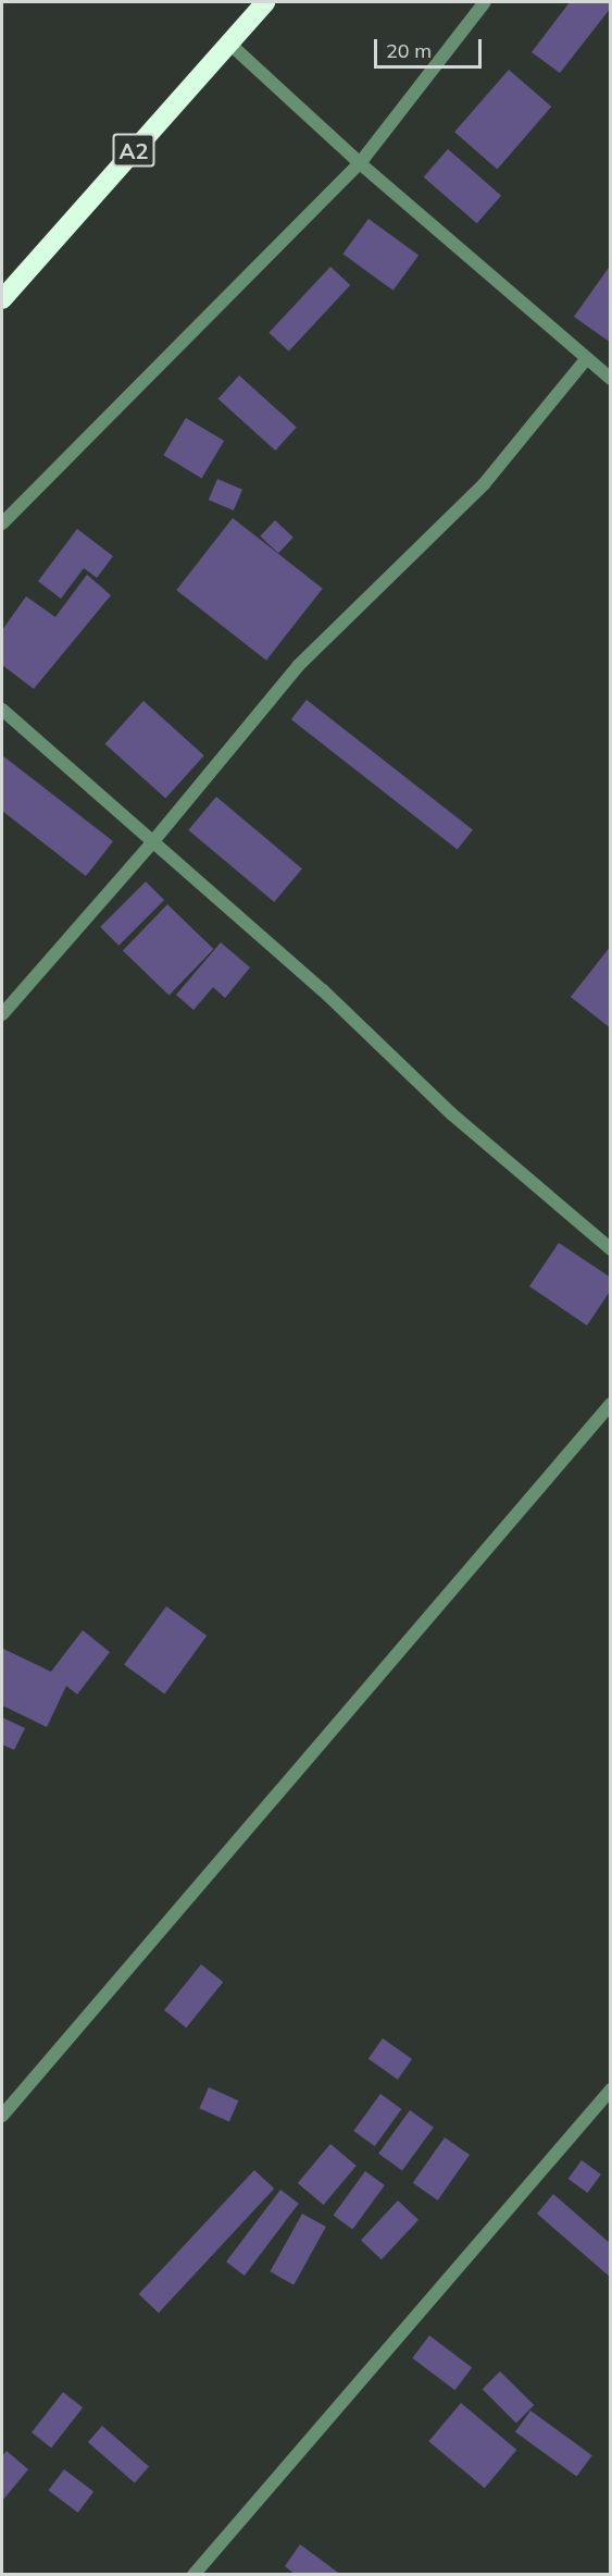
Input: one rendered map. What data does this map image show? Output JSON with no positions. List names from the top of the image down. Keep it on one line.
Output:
{"streets":{"highway":["A2"]},"scale_bar":"20 m"}
